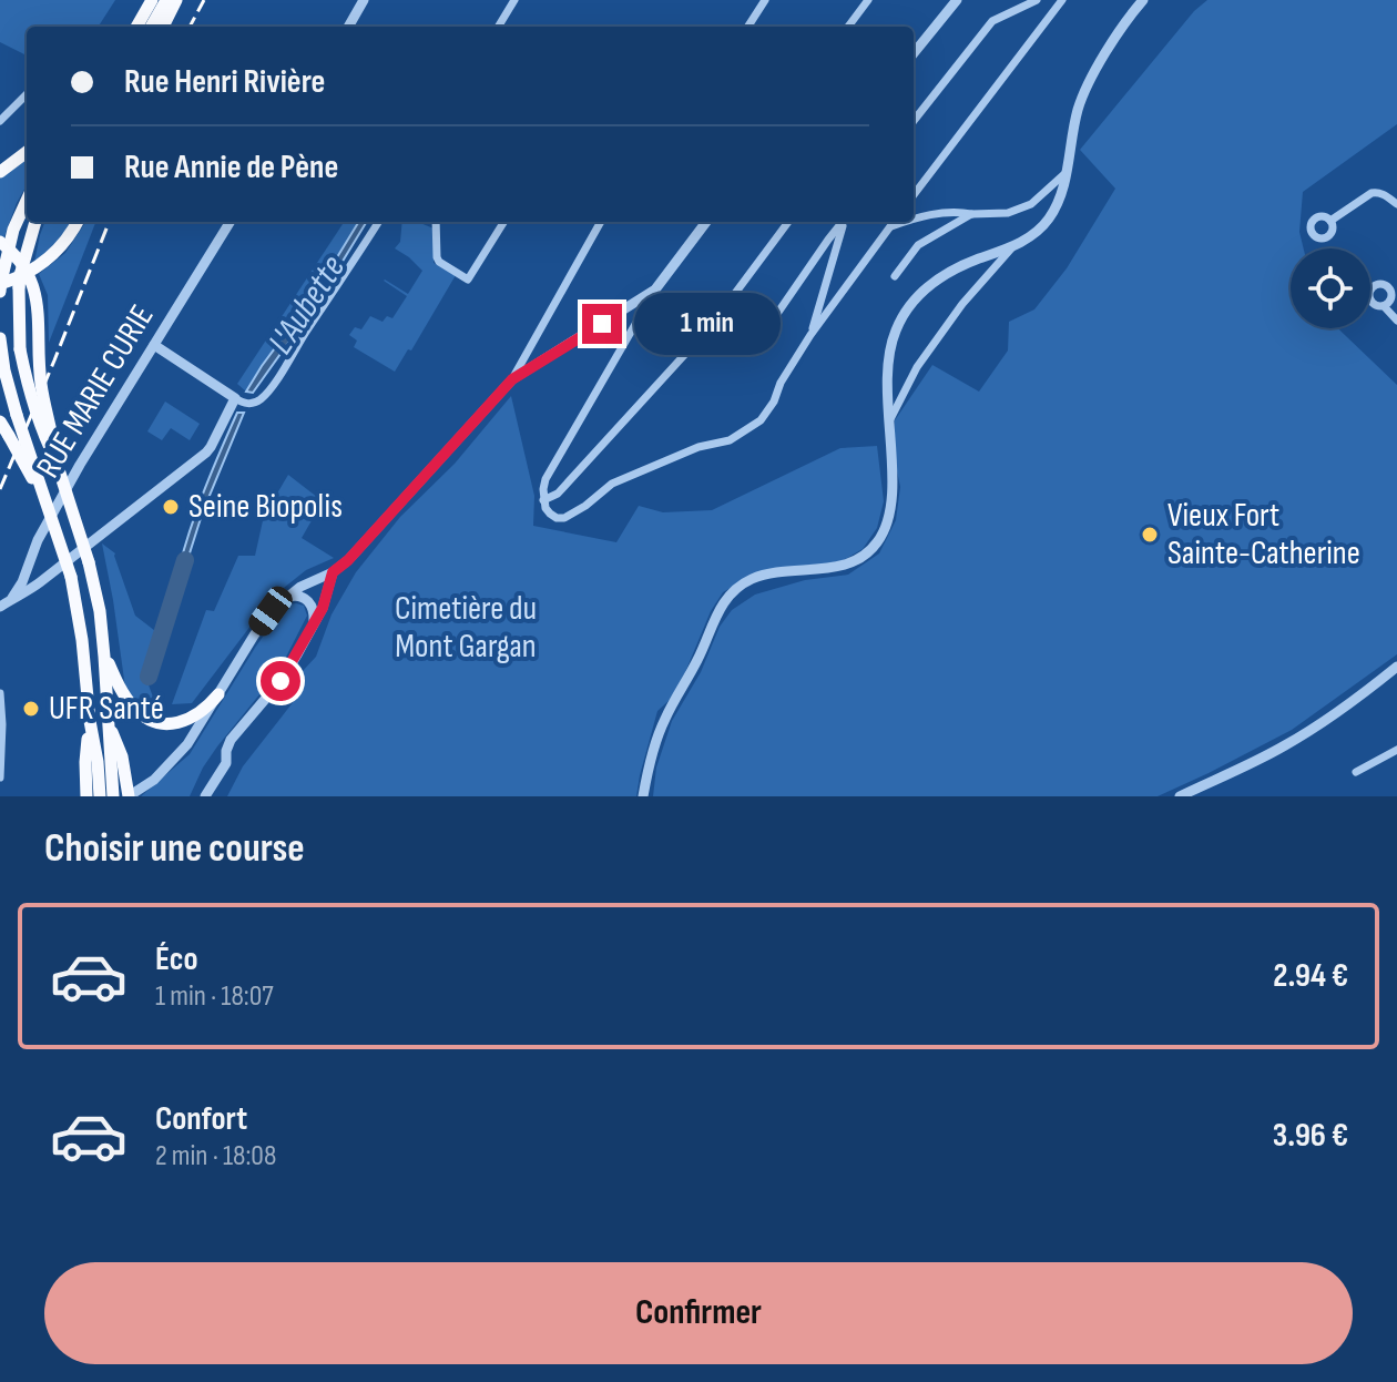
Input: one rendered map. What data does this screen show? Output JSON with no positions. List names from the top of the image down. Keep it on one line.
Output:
{"streets":{"street":["RUE MARIE CURIE"]},"water":["L'Aubette"],"parks":["Cimetière du Mont Gargan"],"places":["Seine Biopolis","Vieux Fort Sainte-Catherine","UFR Santé"],"page":{"banner":["Rue Henri Rivière","Rue Annie de Pène"],"bubble":"1 min","heading":"Choisir une course","list":[{"name":"Éco","note":"1 min · 18:07","value":"2.94 €"},{"name":"Confort","note":"2 min · 18:08","value":"3.96 €"}],"buttons":"Confirmer"}}
